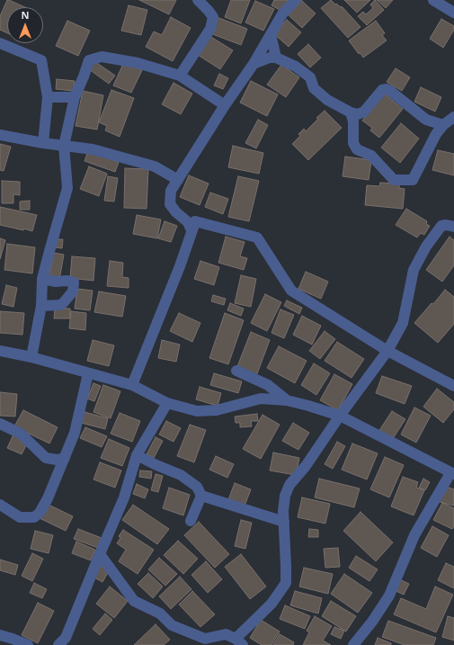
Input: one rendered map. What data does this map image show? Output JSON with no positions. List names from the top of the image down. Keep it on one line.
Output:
{"north":"top"}
